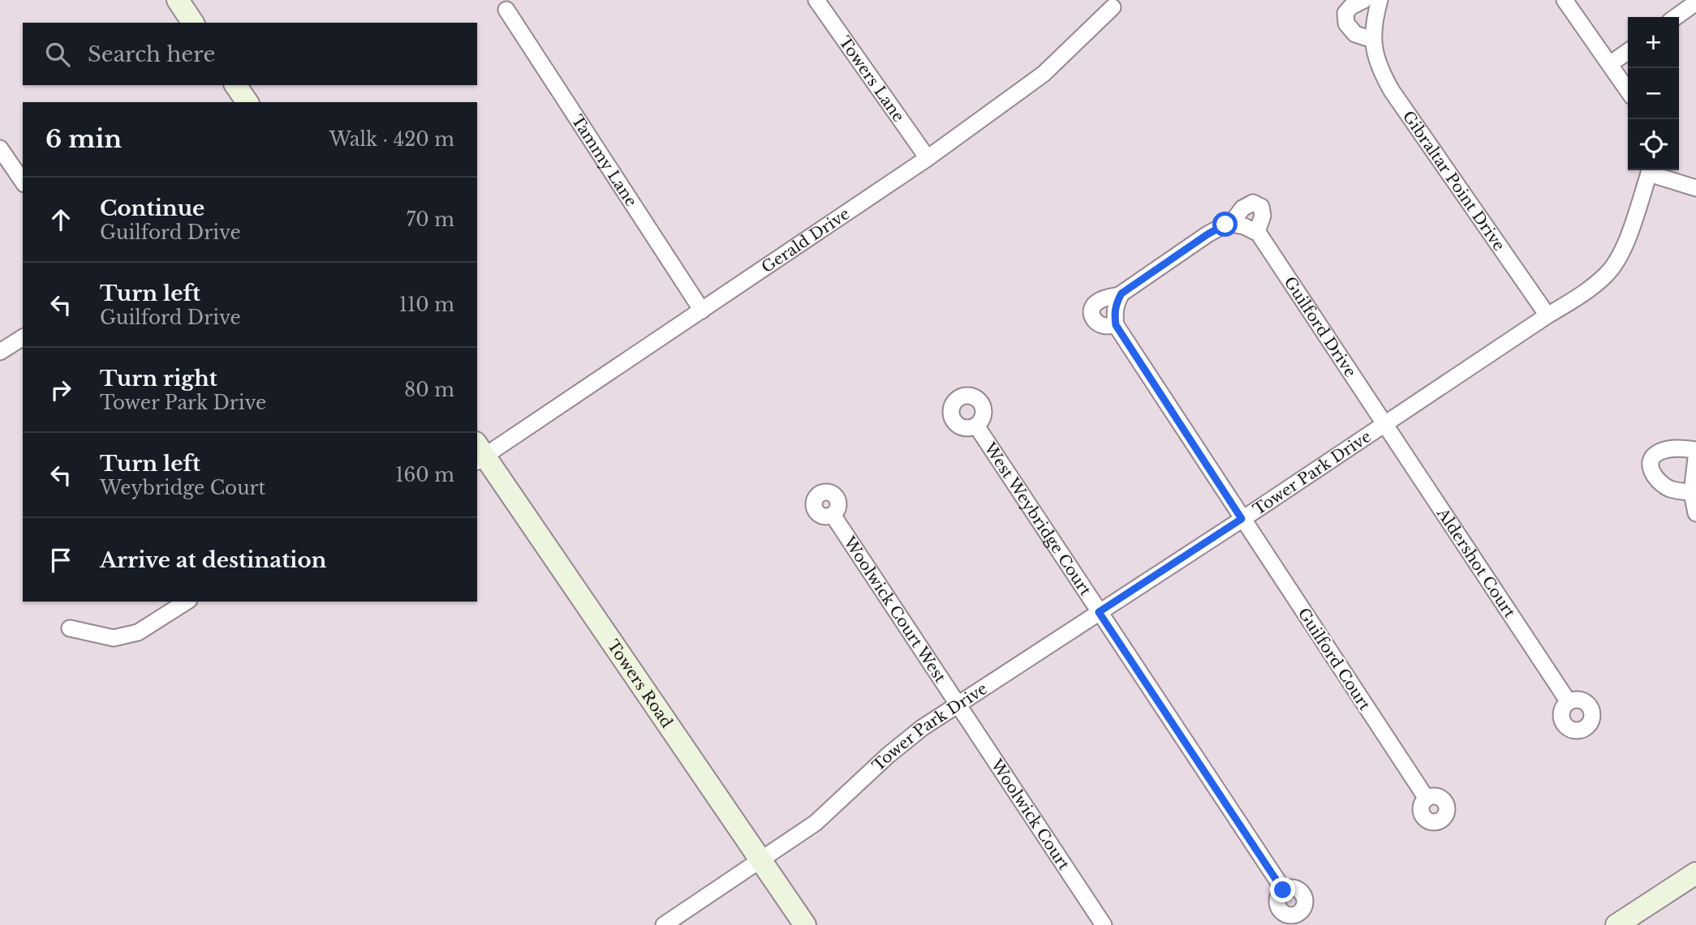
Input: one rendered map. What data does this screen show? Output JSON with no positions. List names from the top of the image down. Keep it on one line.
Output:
{"streets":{"main road":["Towers Road"],"street":["Towers Lane","Tammy Lane","Gibraltar Point Drive","Gerald Drive","Guilford Drive","Tower Park Drive","West Weybridge Court","Aldershot Court","Woolwick Court West","Guilford Court","Woolwick Court"]},"crossings":[["Towers Lane","Gerald Drive"],["Tammy Lane","Gerald Drive"],["Gibraltar Point Drive","Tower Park Drive"],["Gerald Drive","Towers Road"],["Guilford Drive","Tower Park Drive"],["Guilford Drive","Aldershot Court"],["Tower Park Drive","West Weybridge Court"],["Tower Park Drive","Aldershot Court"],["Tower Park Drive","Woolwick Court West"],["Tower Park Drive","Guilford Court"],["Tower Park Drive","Towers Road"],["Tower Park Drive","Woolwick Court"],["Woolwick Court West","Woolwick Court"]],"page":{"map_buttons":["+","−"],"search":"Search here","heading":["6 min","Walk · 420 m"],"list":[["Continue","Guilford Drive","70 m"],["Turn left","Guilford Drive","110 m"],["Turn right","Tower Park Drive","80 m"],["Turn left","Weybridge Court","160 m"],"Arrive at destination"]}}
